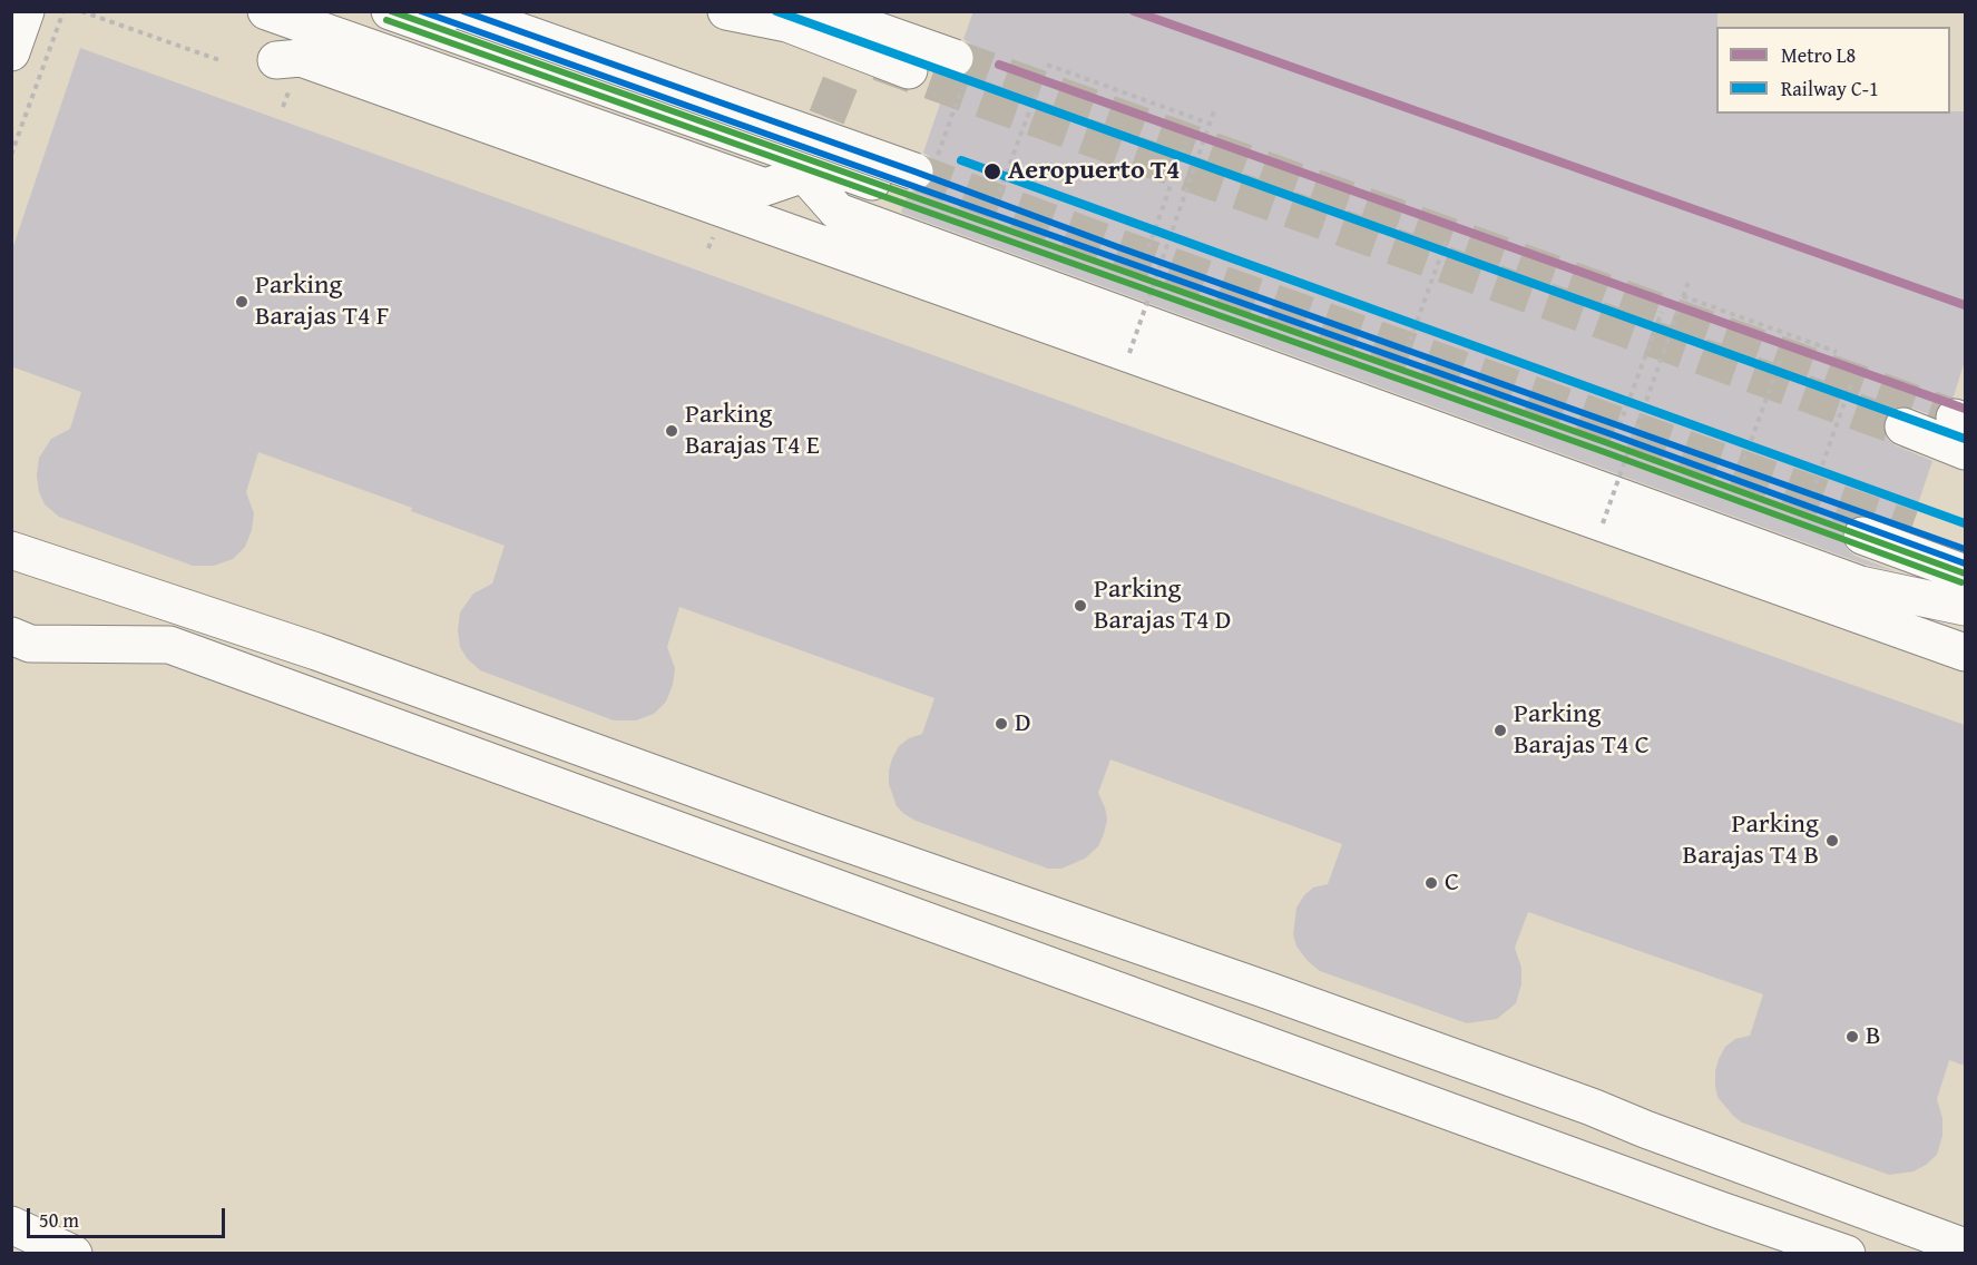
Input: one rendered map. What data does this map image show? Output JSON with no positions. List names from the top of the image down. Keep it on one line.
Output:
{"places":["Aeropuerto T4","Parking Barajas T4 F","Parking Barajas T4 E","Parking Barajas T4 D","D","Parking Barajas T4 C","Parking Barajas T4 B","C","B"],"lines":["metro line L8","rail line C-1"],"legend":["Metro L8","Railway C-1"],"scale_bar":"50 m"}
